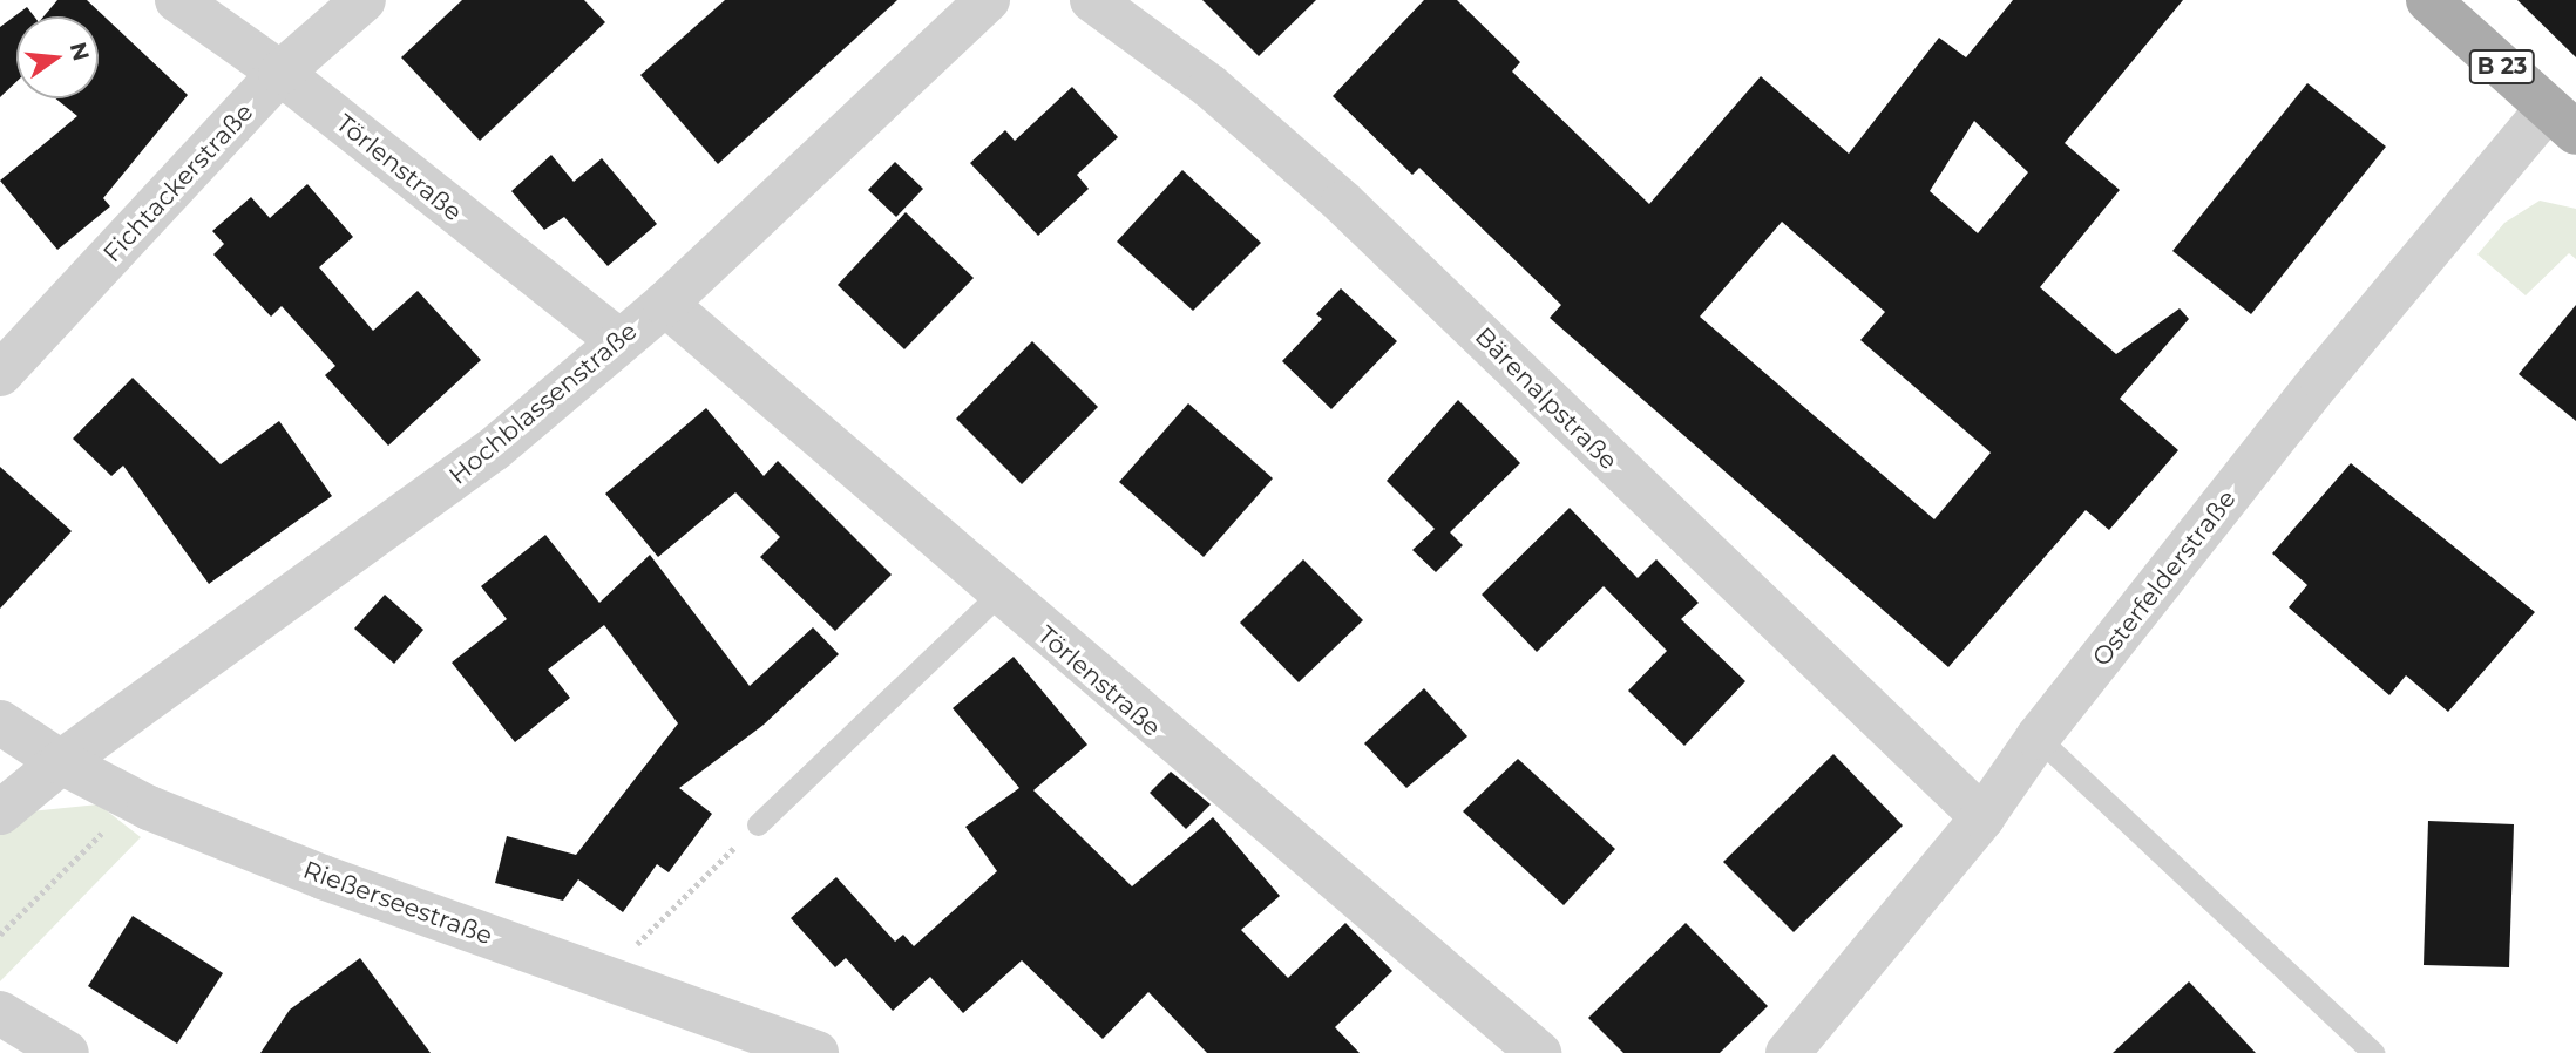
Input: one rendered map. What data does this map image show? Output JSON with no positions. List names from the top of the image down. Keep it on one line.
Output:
{"streets":{"main road":["B 23"],"street":["Törlenstraße","Fichtackerstraße","Bärenalpstraße","Hochblassenstraße","Osterfelderstraße","Rießerseestraße"]},"crossings":[["B 23","Osterfelderstraße"],["Törlenstraße","Fichtackerstraße"],["Törlenstraße","Hochblassenstraße"],["Bärenalpstraße","Osterfelderstraße"],["Hochblassenstraße","Rießerseestraße"]],"north":"right"}
